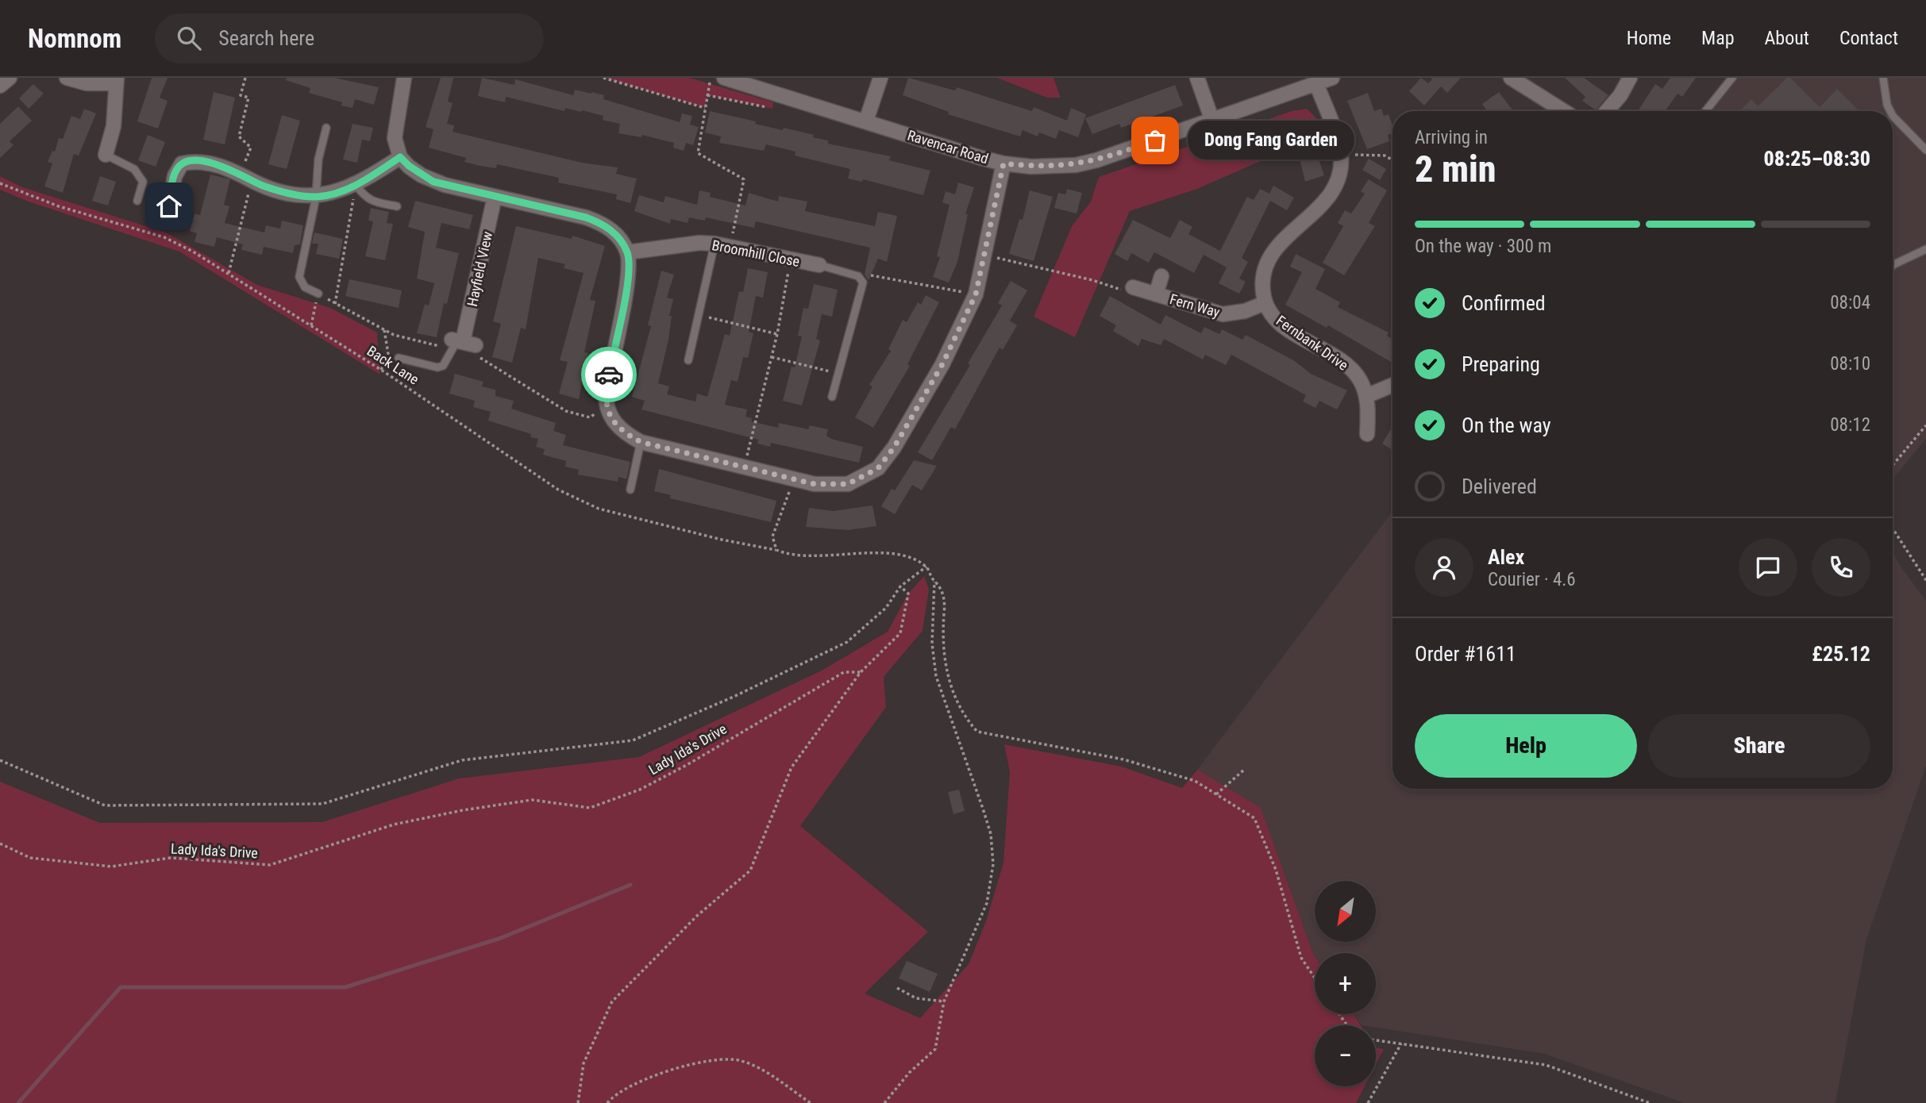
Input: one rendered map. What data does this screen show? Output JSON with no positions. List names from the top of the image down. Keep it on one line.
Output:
{"streets":{"street":["Ravencar Road","Broomhill Close","Hayfield View","Fern Way","Fernbank Drive"],"path":["Back Lane","Lady Ida's Drive"]},"crossings":[["Ravencar Road","Fernbank Drive"],["Fern Way","Fernbank Drive"]],"places":["Dong Fang Garden"],"north":"bottom left","page":{"header":"Nomnom","search":"Search here","nav":["Home","Map","About","Contact"],"heading":["2 min","Arriving in","08:25–08:30"],"panel":["Alex","Courier · 4.6","Order #1611","£25.12"],"bubble":"Dong Fang Garden","bar":"On the way · 300 m","list":[["Confirmed","08:04"],["Preparing","08:10"],["On the way","08:12"],"Delivered"],"buttons":["Help","Share"],"map_buttons":["+","−"]}}
